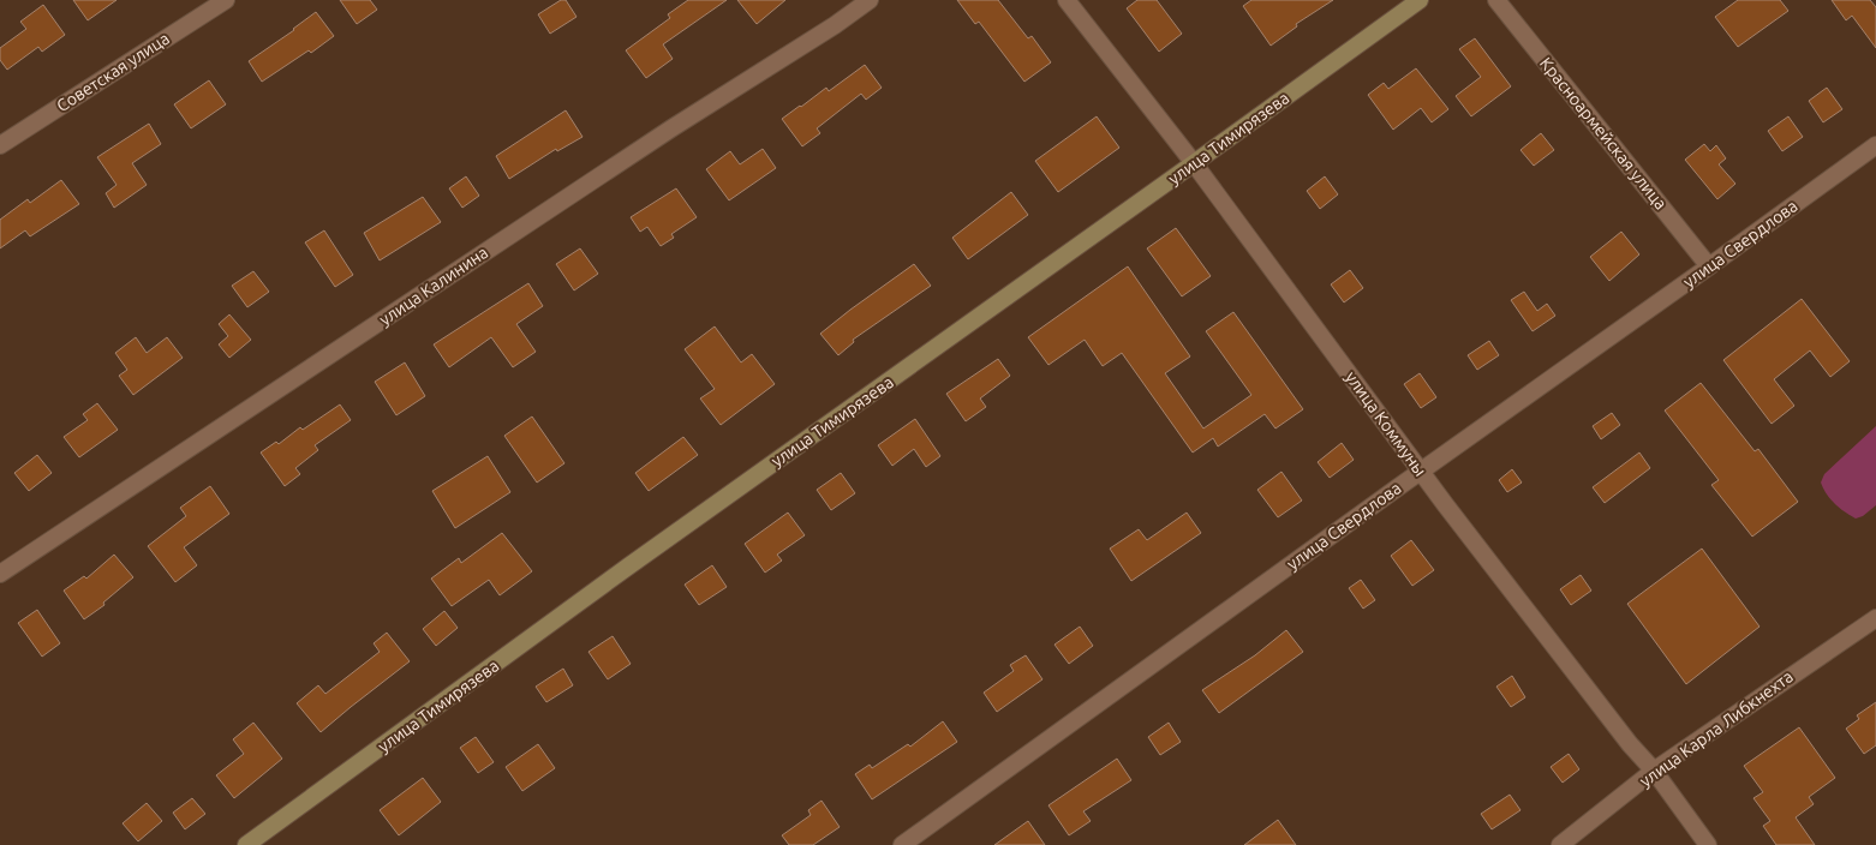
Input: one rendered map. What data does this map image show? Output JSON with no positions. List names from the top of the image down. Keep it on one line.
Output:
{"streets":{"main road":["улица Тимирязева"],"street":["Советская улица","Красноармейская улица","улица Свердлова","улица Калинина","улица Коммуны","улица Карла Либкнехта"]},"crossings":[["Красноармейская улица","улица Свердлова"],["улица Тимирязева","улица Коммуны"],["улица Свердлова","улица Коммуны"],["улица Коммуны","улица Карла Либкнехта"]]}
